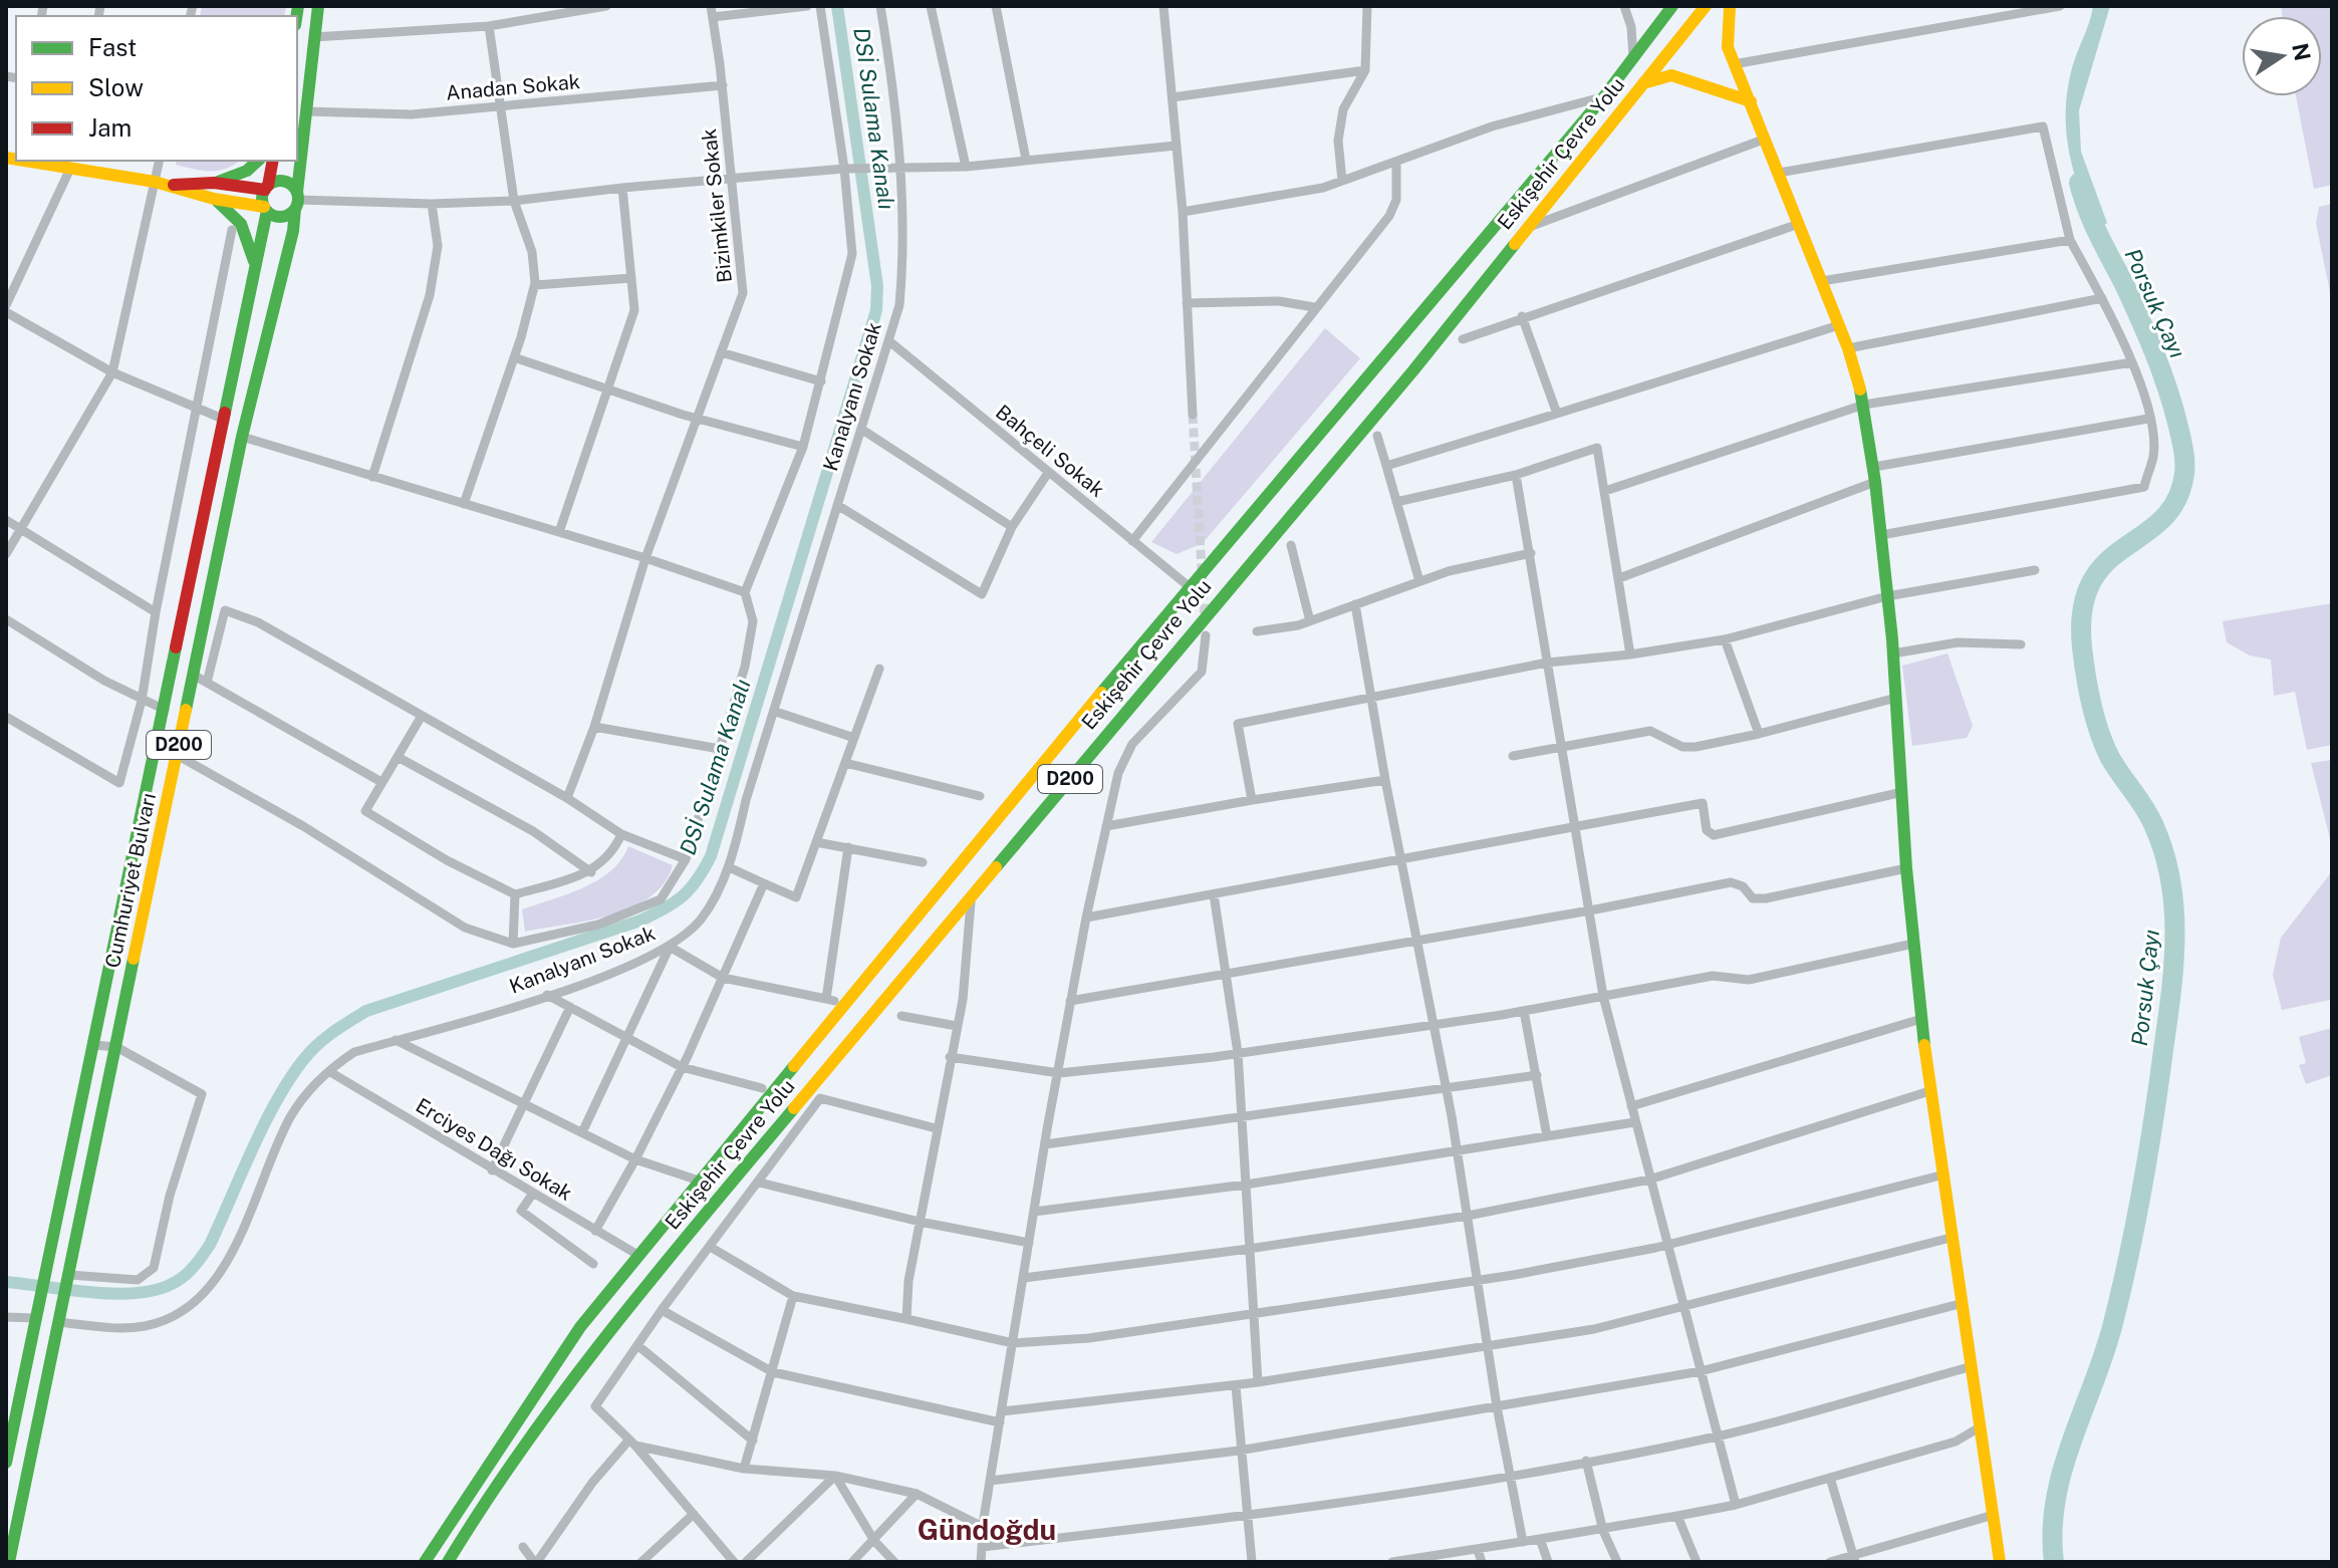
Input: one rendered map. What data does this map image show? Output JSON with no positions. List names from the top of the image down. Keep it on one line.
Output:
{"streets":{"main road":["Eskişehir Çevre Yolu","D200","Cumhuriyet Bulvarı"],"street":["Anadan Sokak","Bizimkiler Sokak","Kanalyanı Sokak","Bahçeli Sokak","Erciyes Dağı Sokak"]},"crossings":[["Anadan Sokak","Bizimkiler Sokak"],["Anadan Sokak","Cumhuriyet Bulvarı"],["Eskişehir Çevre Yolu","Bahçeli Sokak"],["Eskişehir Çevre Yolu","Erciyes Dağı Sokak"],["Kanalyanı Sokak","Bahçeli Sokak"],["Kanalyanı Sokak","Cumhuriyet Bulvarı"],["Kanalyanı Sokak","Erciyes Dağı Sokak"]],"districts":["Gündoğdu"],"water":["DSİ Sulama Kanalı","Porsuk Çayı"],"legend":["Fast","Slow","Jam"],"north":"right"}
